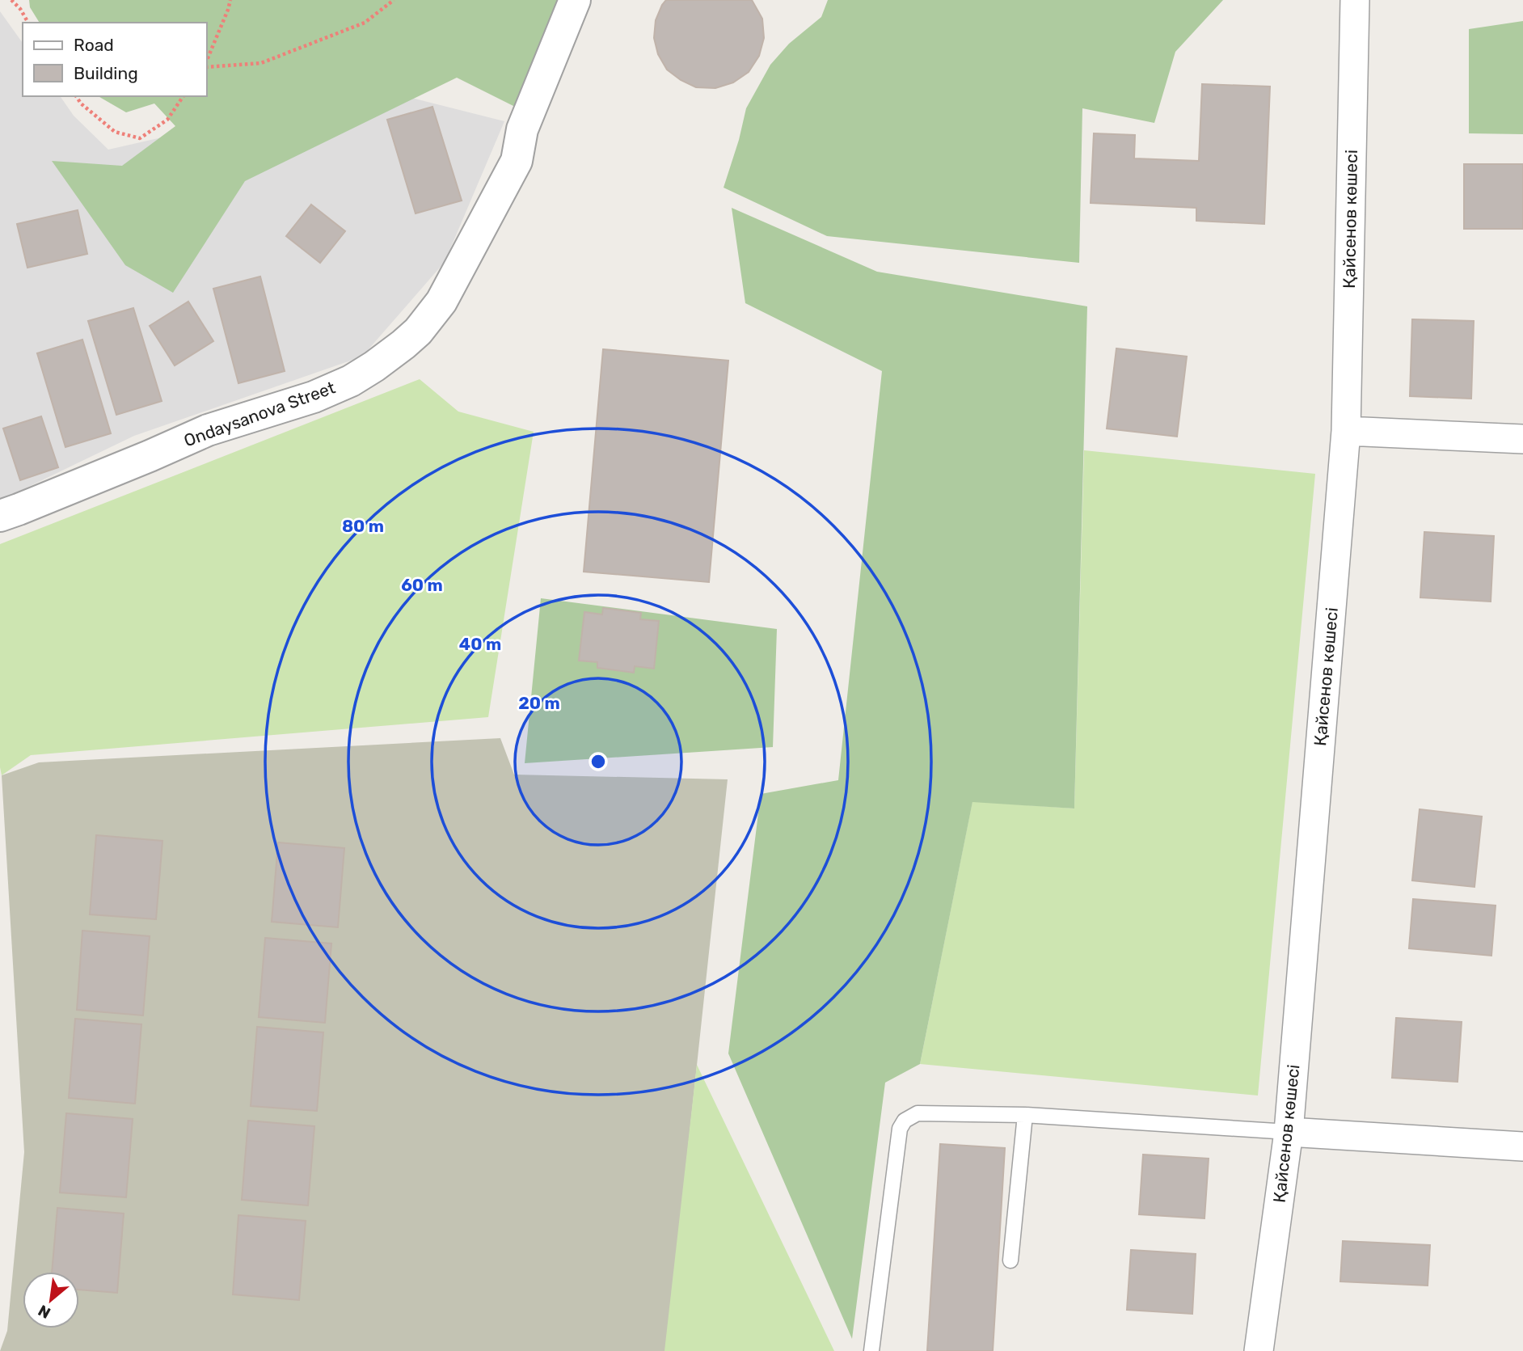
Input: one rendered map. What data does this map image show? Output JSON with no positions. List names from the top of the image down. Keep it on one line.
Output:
{"streets":{"street":["Қайсенов көшесі","Ondaysanova Street"]},"legend":["Road","Building"],"north":"bottom left","rings":["80 m","60 m","40 m","20 m"]}
